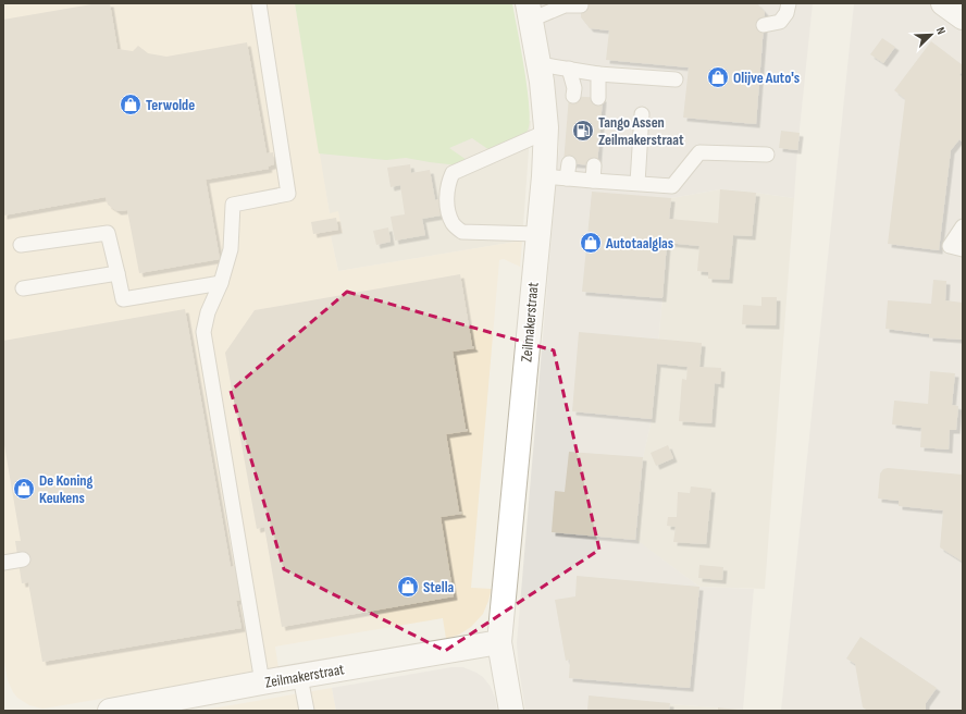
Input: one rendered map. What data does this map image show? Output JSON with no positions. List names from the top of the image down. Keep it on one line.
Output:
{"streets":{"street":["Zeilmakerstraat"]},"places":{"shop":["Olijve Auto's","Terwolde","Autotaalglas","De Koning Keukens","Stella"],"fuel station":["Tango Assen Zeilmakerstraat"]},"north":"top right"}
